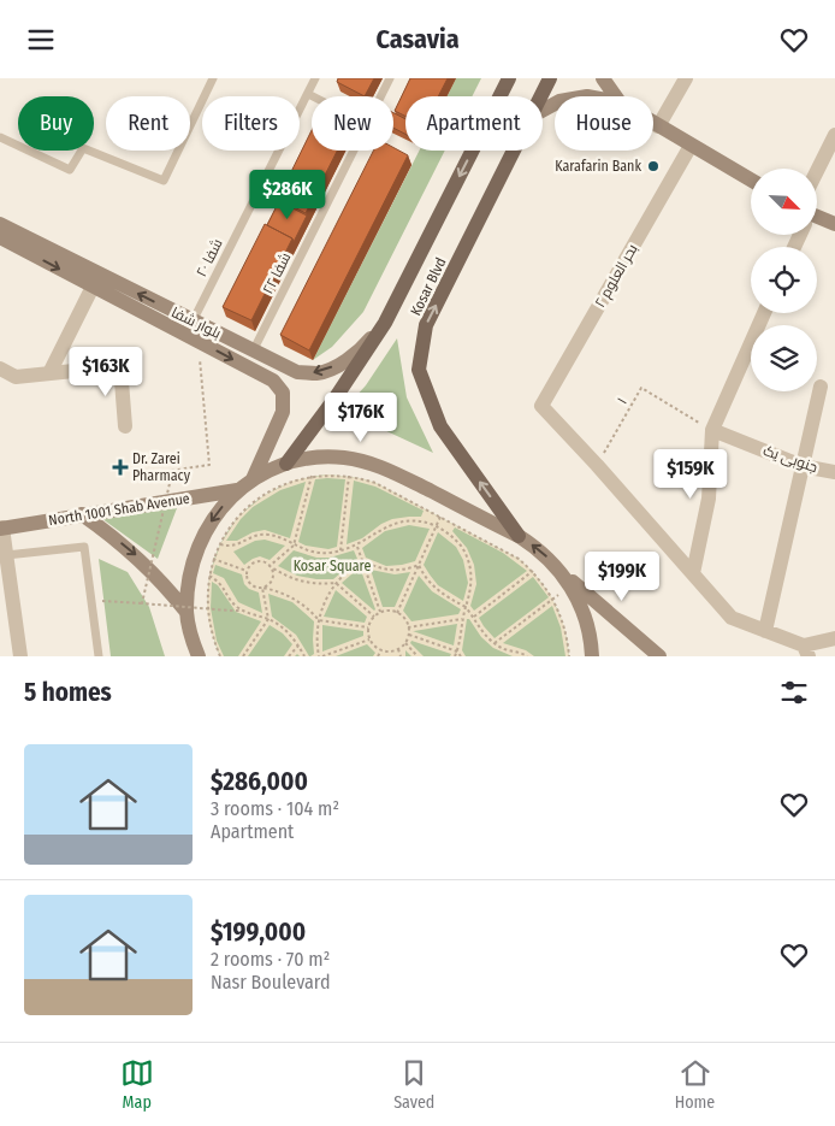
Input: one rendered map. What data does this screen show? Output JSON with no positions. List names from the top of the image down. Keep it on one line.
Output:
{"streets":{"main road":["Kosar Blvd"],"street":["بحر العلوم ۲","بلوار شفا","جنوبی یک","North 1001 Shab Avenue"],"lane":["شفا ۲۰","شفا ۲۲"],"path":["۱"]},"crossings":[["شفا ۲۰","بلوار شفا"],["شفا ۲۲","بلوار شفا"],["بحر العلوم ۲","۱"],["Kosar Blvd","بلوار شفا"],["۱","جنوبی یک"]],"parks":["Kosar Square"],"places":{"other":["Karafarin Bank"],"health":["Dr. Zarei Pharmacy"]},"north":"bottom right","page":{"header":"Casavia","chip":["Buy","Rent","Filters","New","Apartment","House"],"price":["$286K","$163K","$176K","$159K","$199K"],"heading":"5 homes","list":[{"name":"$286,000","note":"3 rooms · 104 m² · Apartment"},{"name":"$199,000","note":"2 rooms · 70 m² · Nasr Boulevard"}],"tabs":["Map","Saved","Home"]}}
